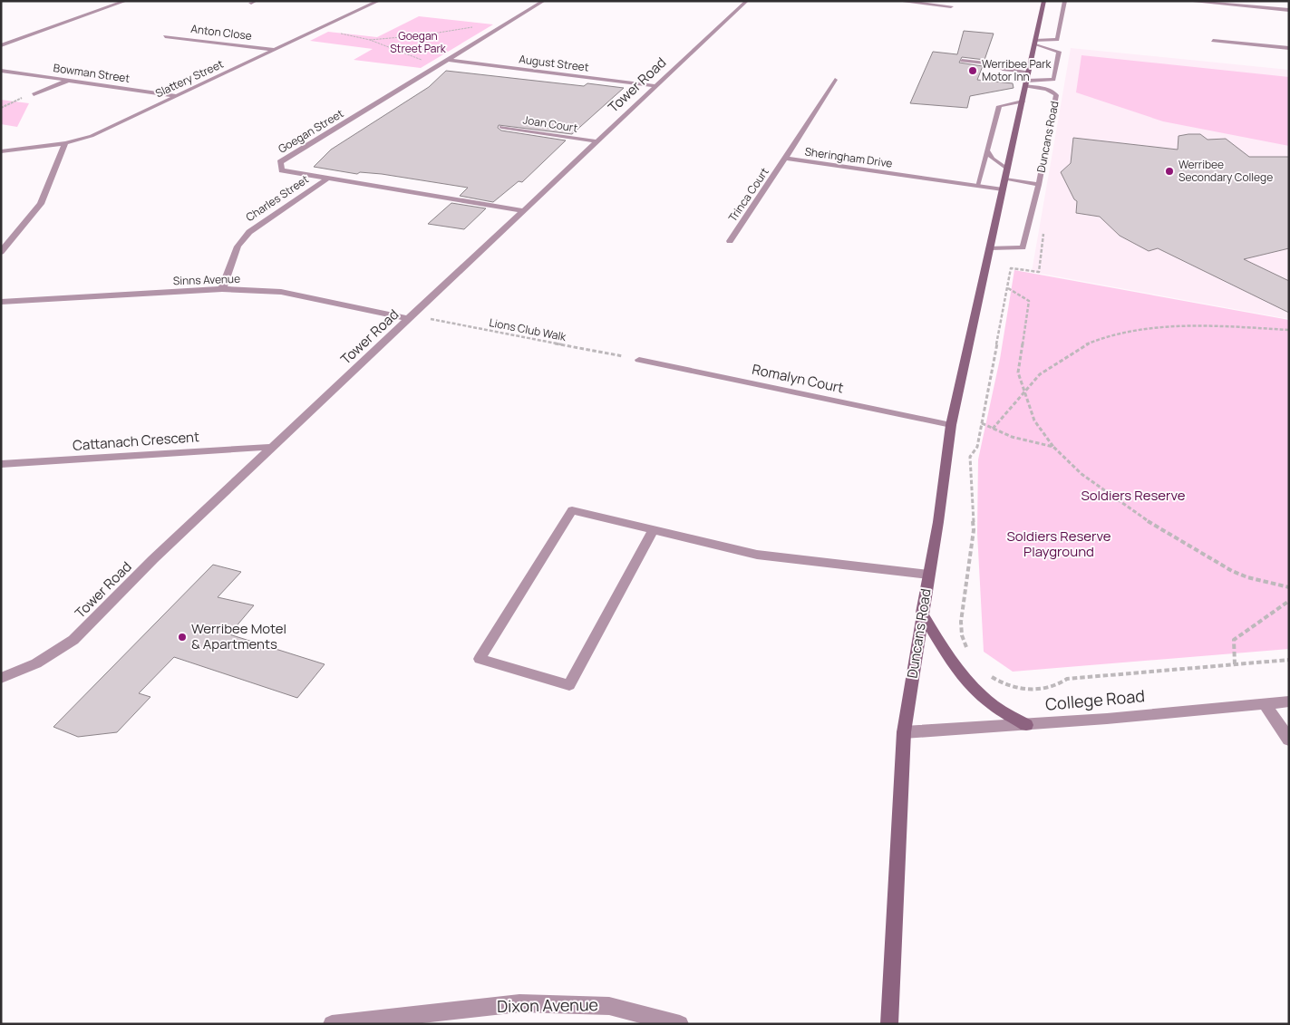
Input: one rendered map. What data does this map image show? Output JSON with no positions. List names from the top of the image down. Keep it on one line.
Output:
{"streets":{"main road":["Duncans Road"],"street":["Anton Close","August Street","Bowman Street","Slattery Street","Tower Road","Joan Court","Goegan Street","Sheringham Drive","Trinca Court","Charles Street","Sinns Avenue","Romalyn Court","Cattanach Crescent","College Road","Dixon Avenue"],"path":["Lions Club Walk"]},"crossings":[["Anton Close","Slattery Street"],["August Street","Tower Road"],["August Street","Goegan Street"],["Bowman Street","Slattery Street"],["Tower Road","Joan Court"],["Tower Road","Goegan Street"],["Tower Road","Sinns Avenue"],["Tower Road","Lions Club Walk"],["Tower Road","Cattanach Crescent"],["Goegan Street","Charles Street"],["Duncans Road","Sheringham Drive"],["Duncans Road","Romalyn Court"],["Duncans Road","College Road"],["Sheringham Drive","Trinca Court"],["Charles Street","Sinns Avenue"],["Sinns Avenue","Lions Club Walk"],["Lions Club Walk","Romalyn Court"]],"parks":["Goegan Street Park","Soldiers Reserve","Soldiers Reserve Playground"],"places":["Werribee Park Motor Inn","Werribee Secondary College","Werribee Motel & Apartments"]}
